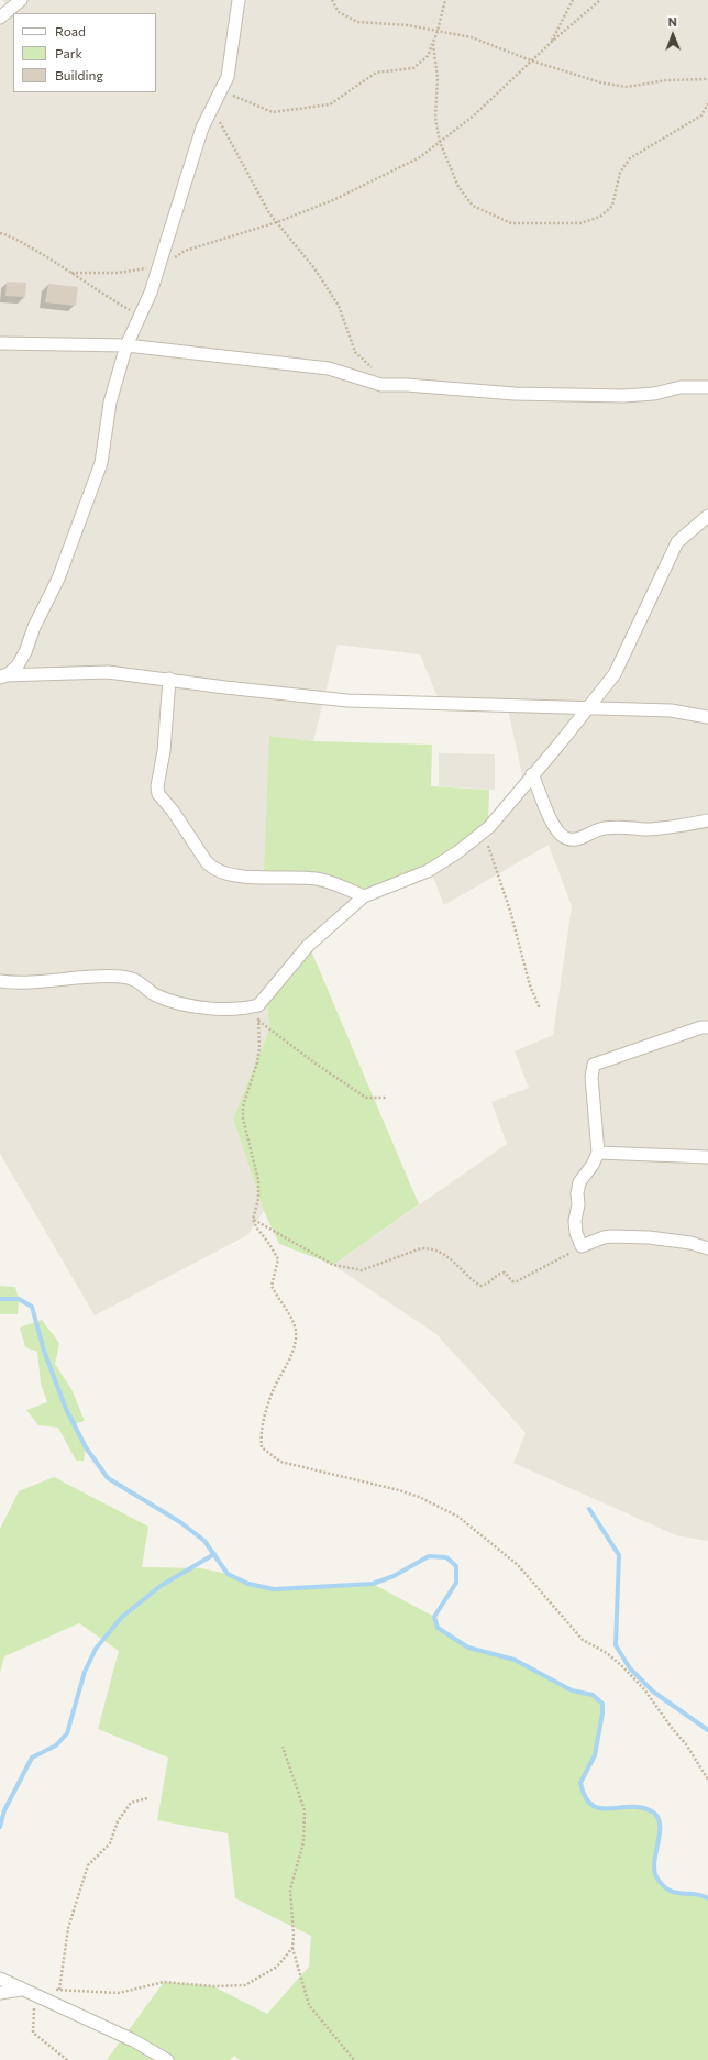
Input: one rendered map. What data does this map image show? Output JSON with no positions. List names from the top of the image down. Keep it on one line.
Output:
{"legend":["Road","Park","Building"],"north":"top"}
